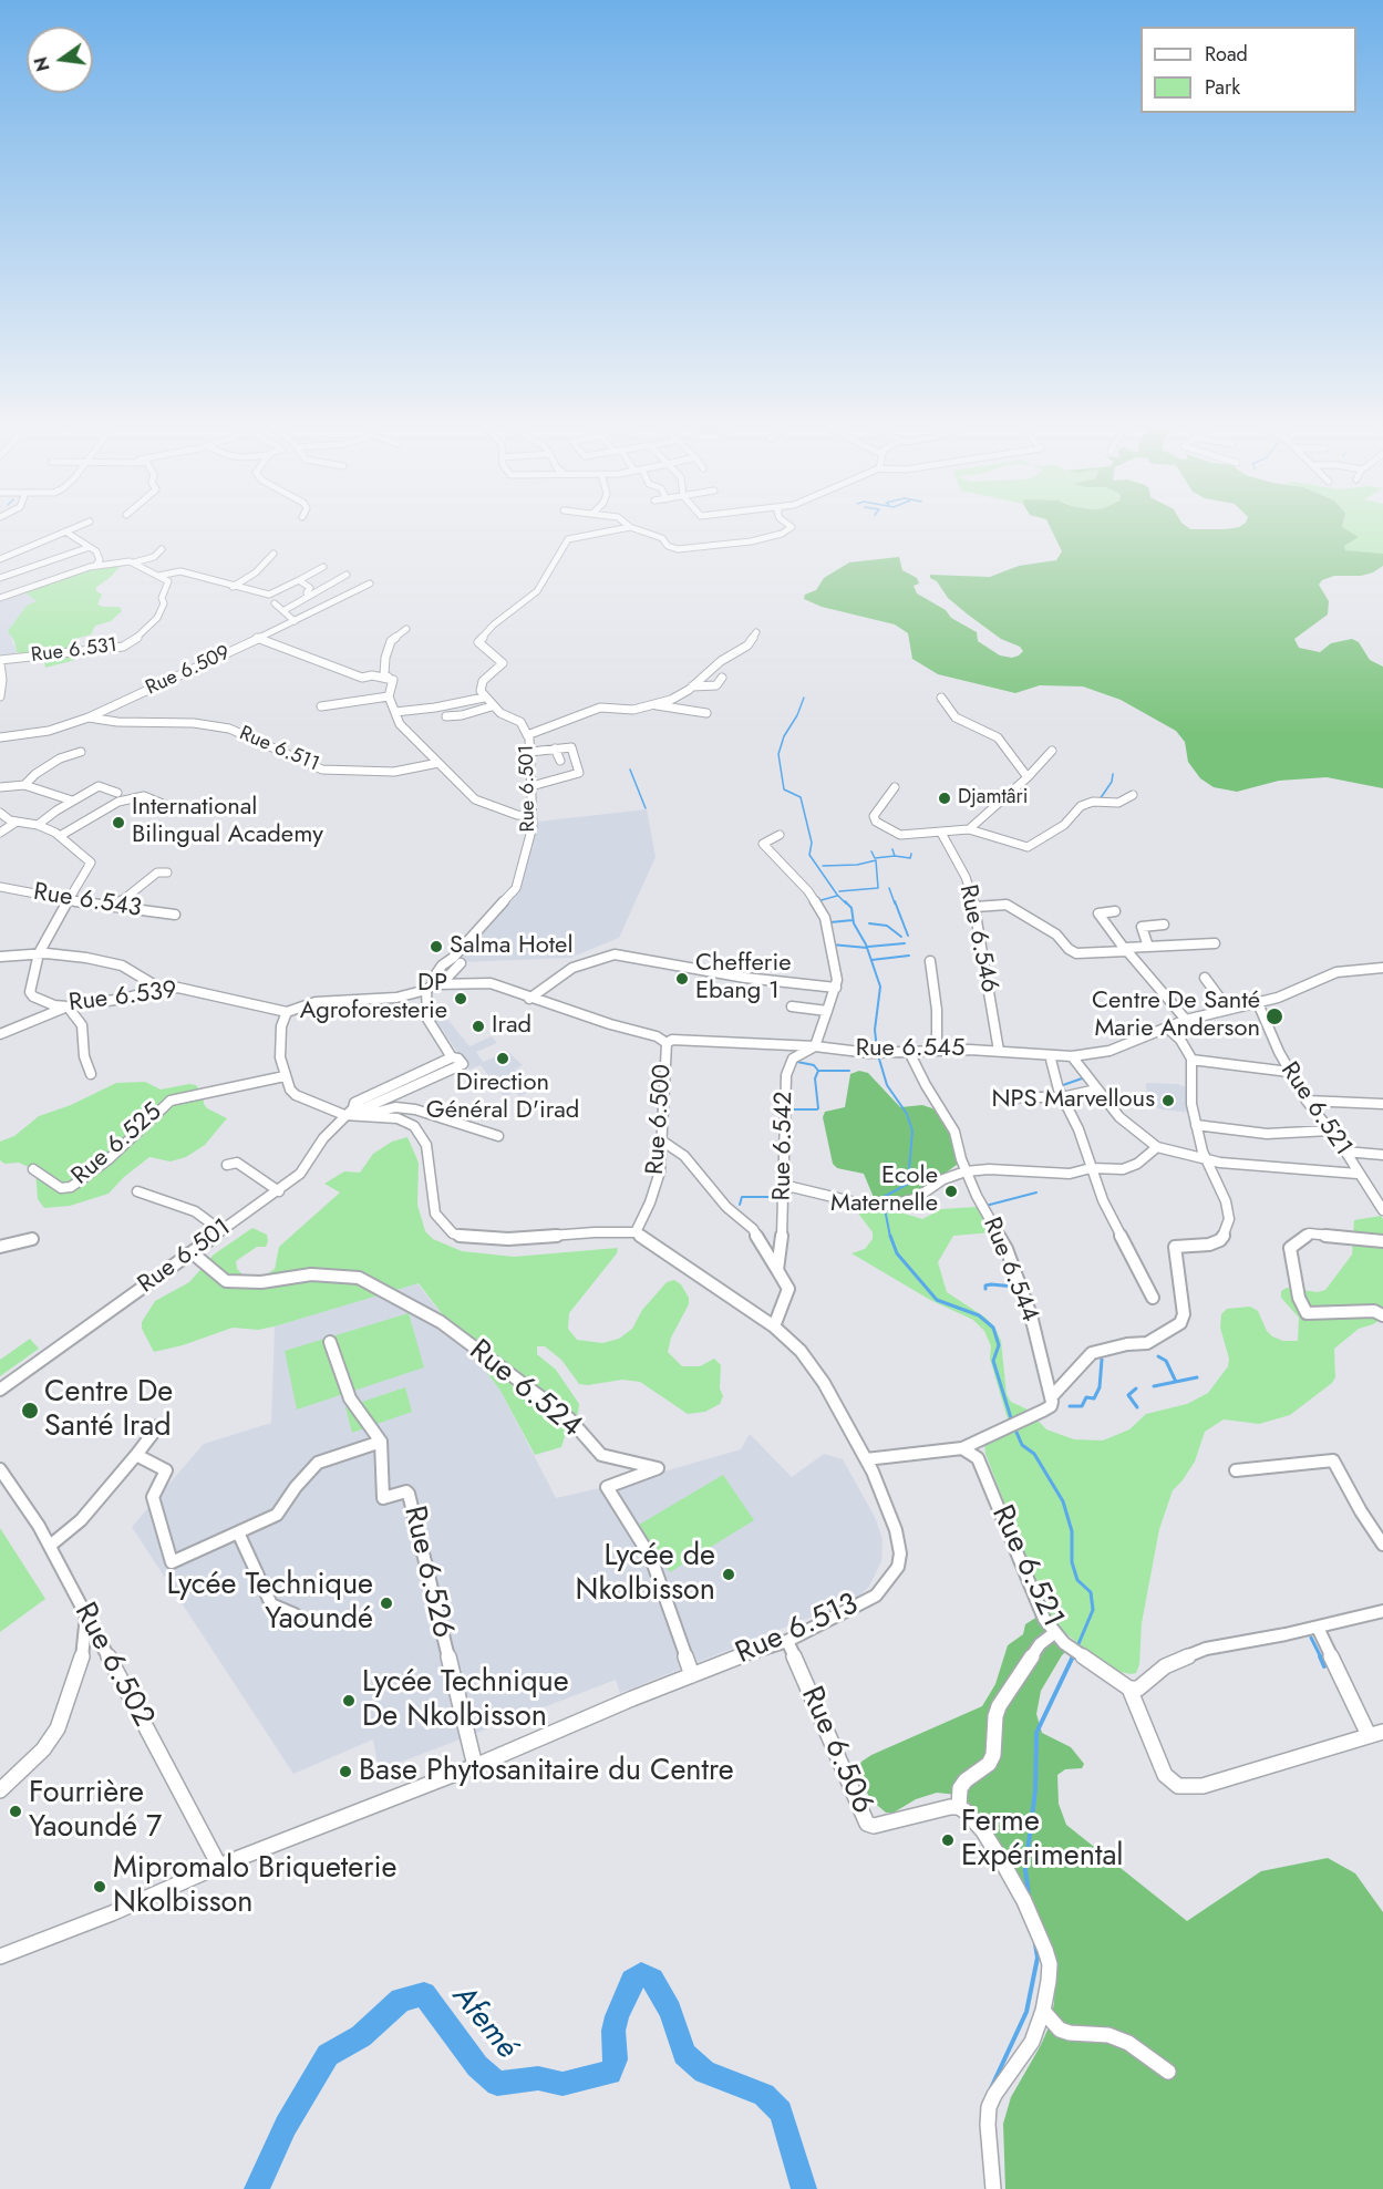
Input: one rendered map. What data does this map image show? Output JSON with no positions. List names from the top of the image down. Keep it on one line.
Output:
{"streets":{"street":["Rue 6.531","Rue 6.509","Rue 6.511","Rue 6.501","Rue 6.543","Rue 6.546","Rue 6.539","Rue 6.545","Rue 6.521","Rue 6.500","Rue 6.525","Rue 6.542","Rue 6.544","Rue 6.524","Rue 6.526","Rue 6.513","Rue 6.502","Rue 6.506"]},"crossings":[["Rue 6.509","Rue 6.511"],["Rue 6.501","Rue 6.545"],["Rue 6.501","Rue 6.524"],["Rue 6.543","Rue 6.539"],["Rue 6.546","Rue 6.545"],["Rue 6.545","Rue 6.521"],["Rue 6.545","Rue 6.500"],["Rue 6.545","Rue 6.542"],["Rue 6.545","Rue 6.544"],["Rue 6.500","Rue 6.513"],["Rue 6.542","Rue 6.544"],["Rue 6.542","Rue 6.513"],["Rue 6.524","Rue 6.513"],["Rue 6.526","Rue 6.513"],["Rue 6.513","Rue 6.502"],["Rue 6.513","Rue 6.506"]],"water":["Afemé"],"places":["Djamtâri","International Bilingual Academy","Salma Hotel","Chefferie Ebang 1","DP Agroforesterie","Centre De Santé Marie Anderson","Irad","Direction Général D'irad","NPS Marvellous","Ecole Maternelle","Centre De Santé Irad","Lycée de Nkolbisson","Lycée Technique Yaoundé","Lycée Technique De Nkolbisson","Base Phytosanitaire du Centre","Fourrière Yaoundé 7","Ferme Expérimental","Mipromalo Briqueterie Nkolbisson"],"legend":["Road","Park"],"north":"left"}
